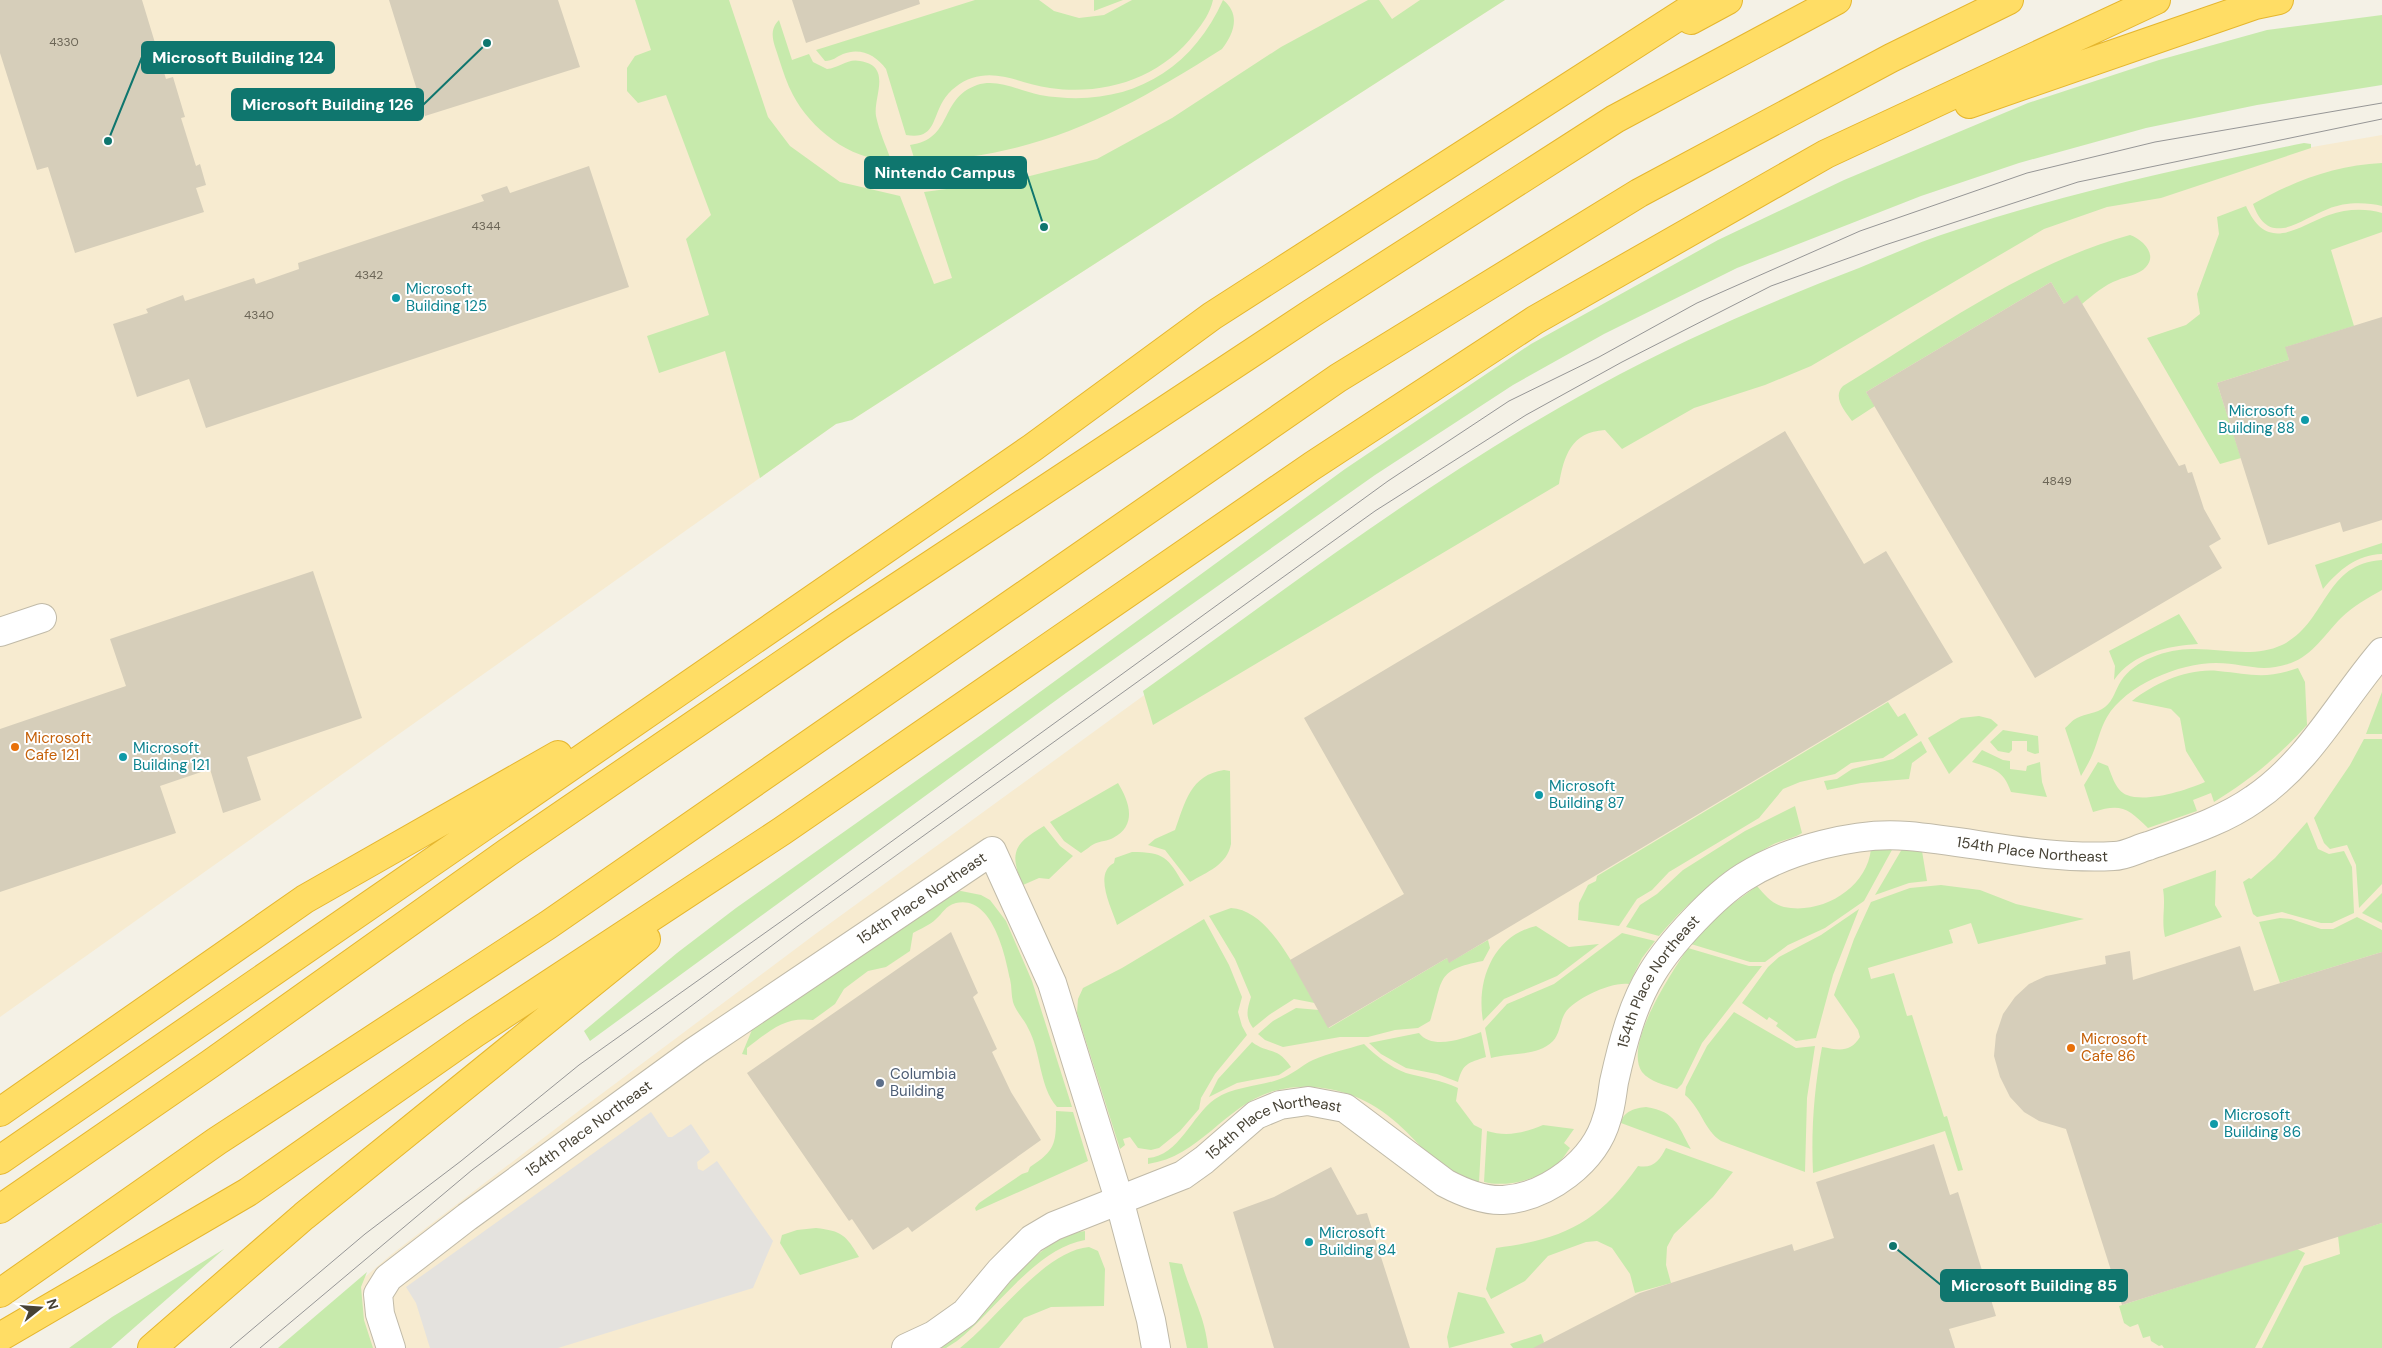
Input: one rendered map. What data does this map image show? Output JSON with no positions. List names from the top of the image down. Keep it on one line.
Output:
{"streets":{"street":["154th Place Northeast"]},"places":["Microsoft Building 126","Microsoft Building 124","Nintendo Campus","Microsoft Building 125","Microsoft Building 88","Microsoft Cafe 121","Microsoft Building 121","Microsoft Building 87","Microsoft Cafe 86","Columbia Building","Microsoft Building 86","Microsoft Building 84","Microsoft Building 85"],"house_numbers":["4330","4344","4342","4340","4849"],"north":"right"}
